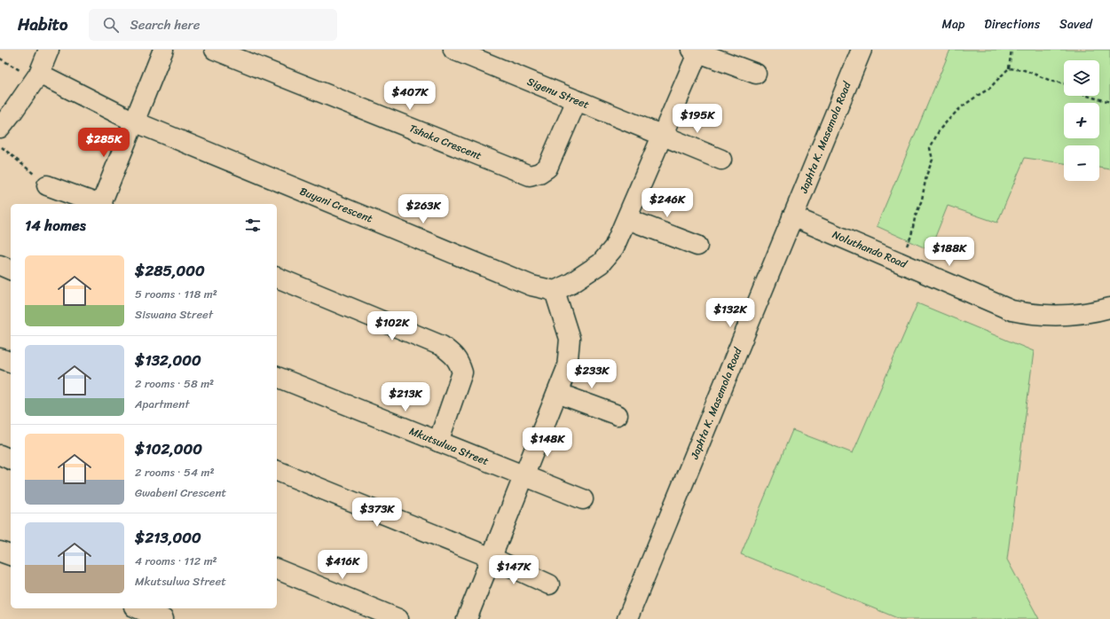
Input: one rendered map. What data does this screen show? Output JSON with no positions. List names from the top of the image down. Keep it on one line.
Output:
{"streets":{"street":["Sigenu Street","Japhta K. Masemola Road","Tshaka Crescent","Buyani Crescent","Noluthando Road","Mkutsulwa Street"]},"crossings":[["Sigenu Street","Tshaka Crescent"],["Japhta K. Masemola Road","Noluthando Road"]],"page":{"header":"Habito","search":"Search here","nav":["Map","Directions","Saved"],"map_buttons":["+","−"],"price":["$407K","$195K","$285K","$246K","$263K","$188K","$132K","$102K","$233K","$213K","$148K","$373K","$416K","$147K"],"heading":"14 homes","list":[{"name":"$285,000","note":"5 rooms · 118 m² · Siswana Street"},{"name":"$132,000","note":"2 rooms · 58 m² · Apartment"},{"name":"$102,000","note":"2 rooms · 54 m² · Gwabeni Crescent"},{"name":"$213,000","note":"4 rooms · 112 m² · Mkutsulwa Street"}]}}
